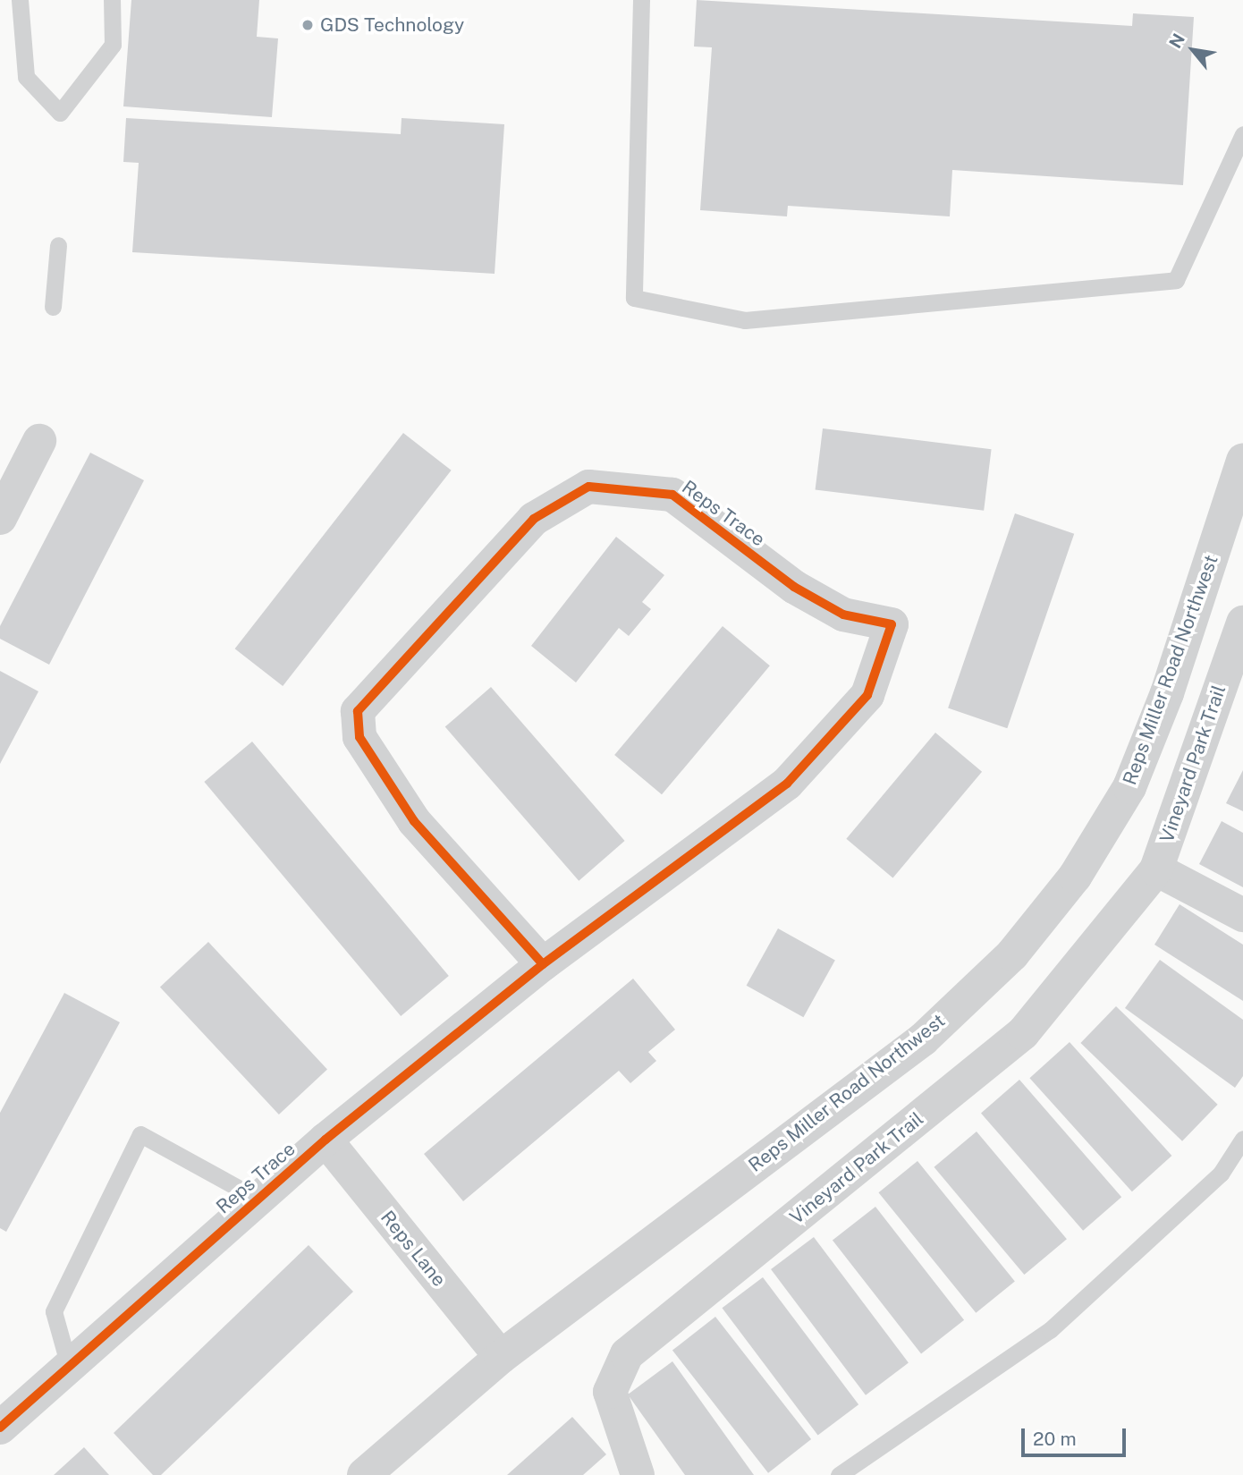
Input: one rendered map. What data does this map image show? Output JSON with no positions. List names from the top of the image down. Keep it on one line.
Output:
{"streets":{"street":["Reps Trace","Reps Miller Road Northwest","Vineyard Park Trail","Reps Lane"]},"crossings":[["Reps Trace","Reps Lane"],["Reps Miller Road Northwest","Reps Lane"]],"places":["GDS Technology"],"scale_bar":"20 m","north":"top left"}
